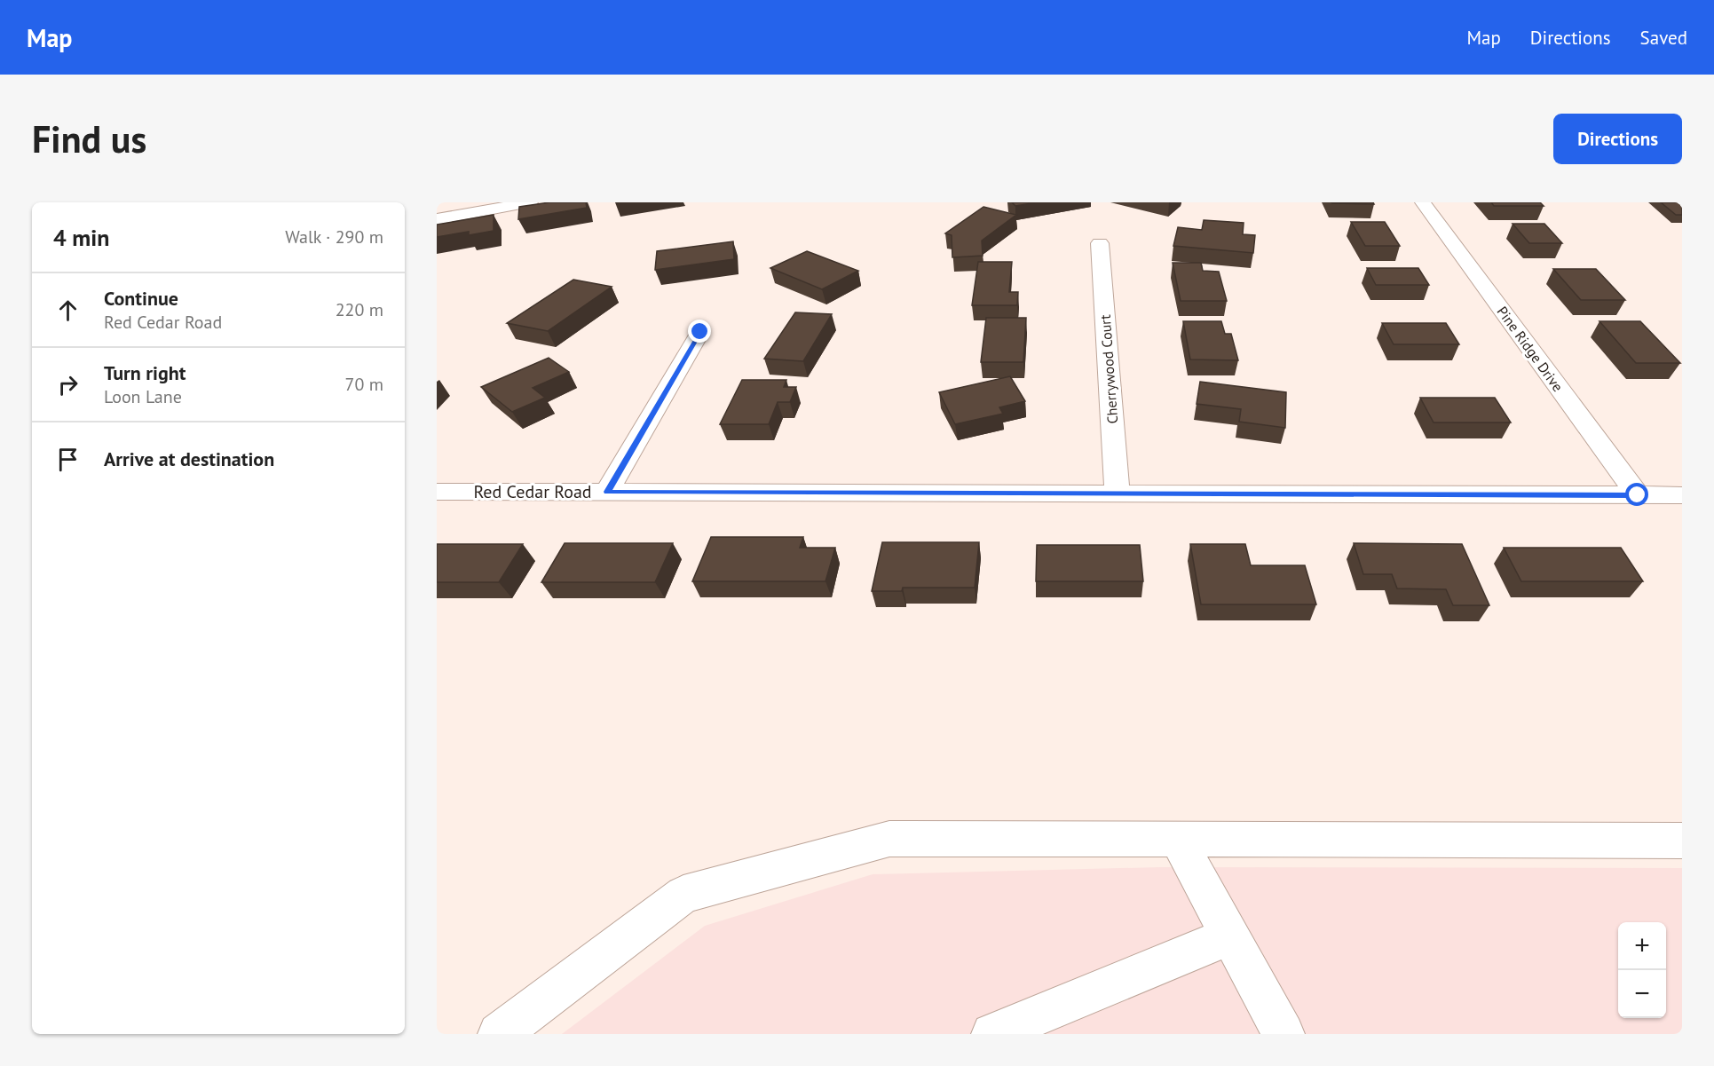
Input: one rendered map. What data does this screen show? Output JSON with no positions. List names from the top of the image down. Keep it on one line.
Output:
{"streets":{"street":["Pine Ridge Drive","Cherrywood Court","Red Cedar Road"]},"crossings":[["Pine Ridge Drive","Red Cedar Road"],["Cherrywood Court","Red Cedar Road"]],"page":{"header":"Map","nav":["Map","Directions","Saved"],"buttons":"Directions","title":"Find us","heading":["4 min","Walk · 290 m"],"list":[["Continue","Red Cedar Road","220 m"],["Turn right","Loon Lane","70 m"],"Arrive at destination"],"map_buttons":["+","−"]}}
